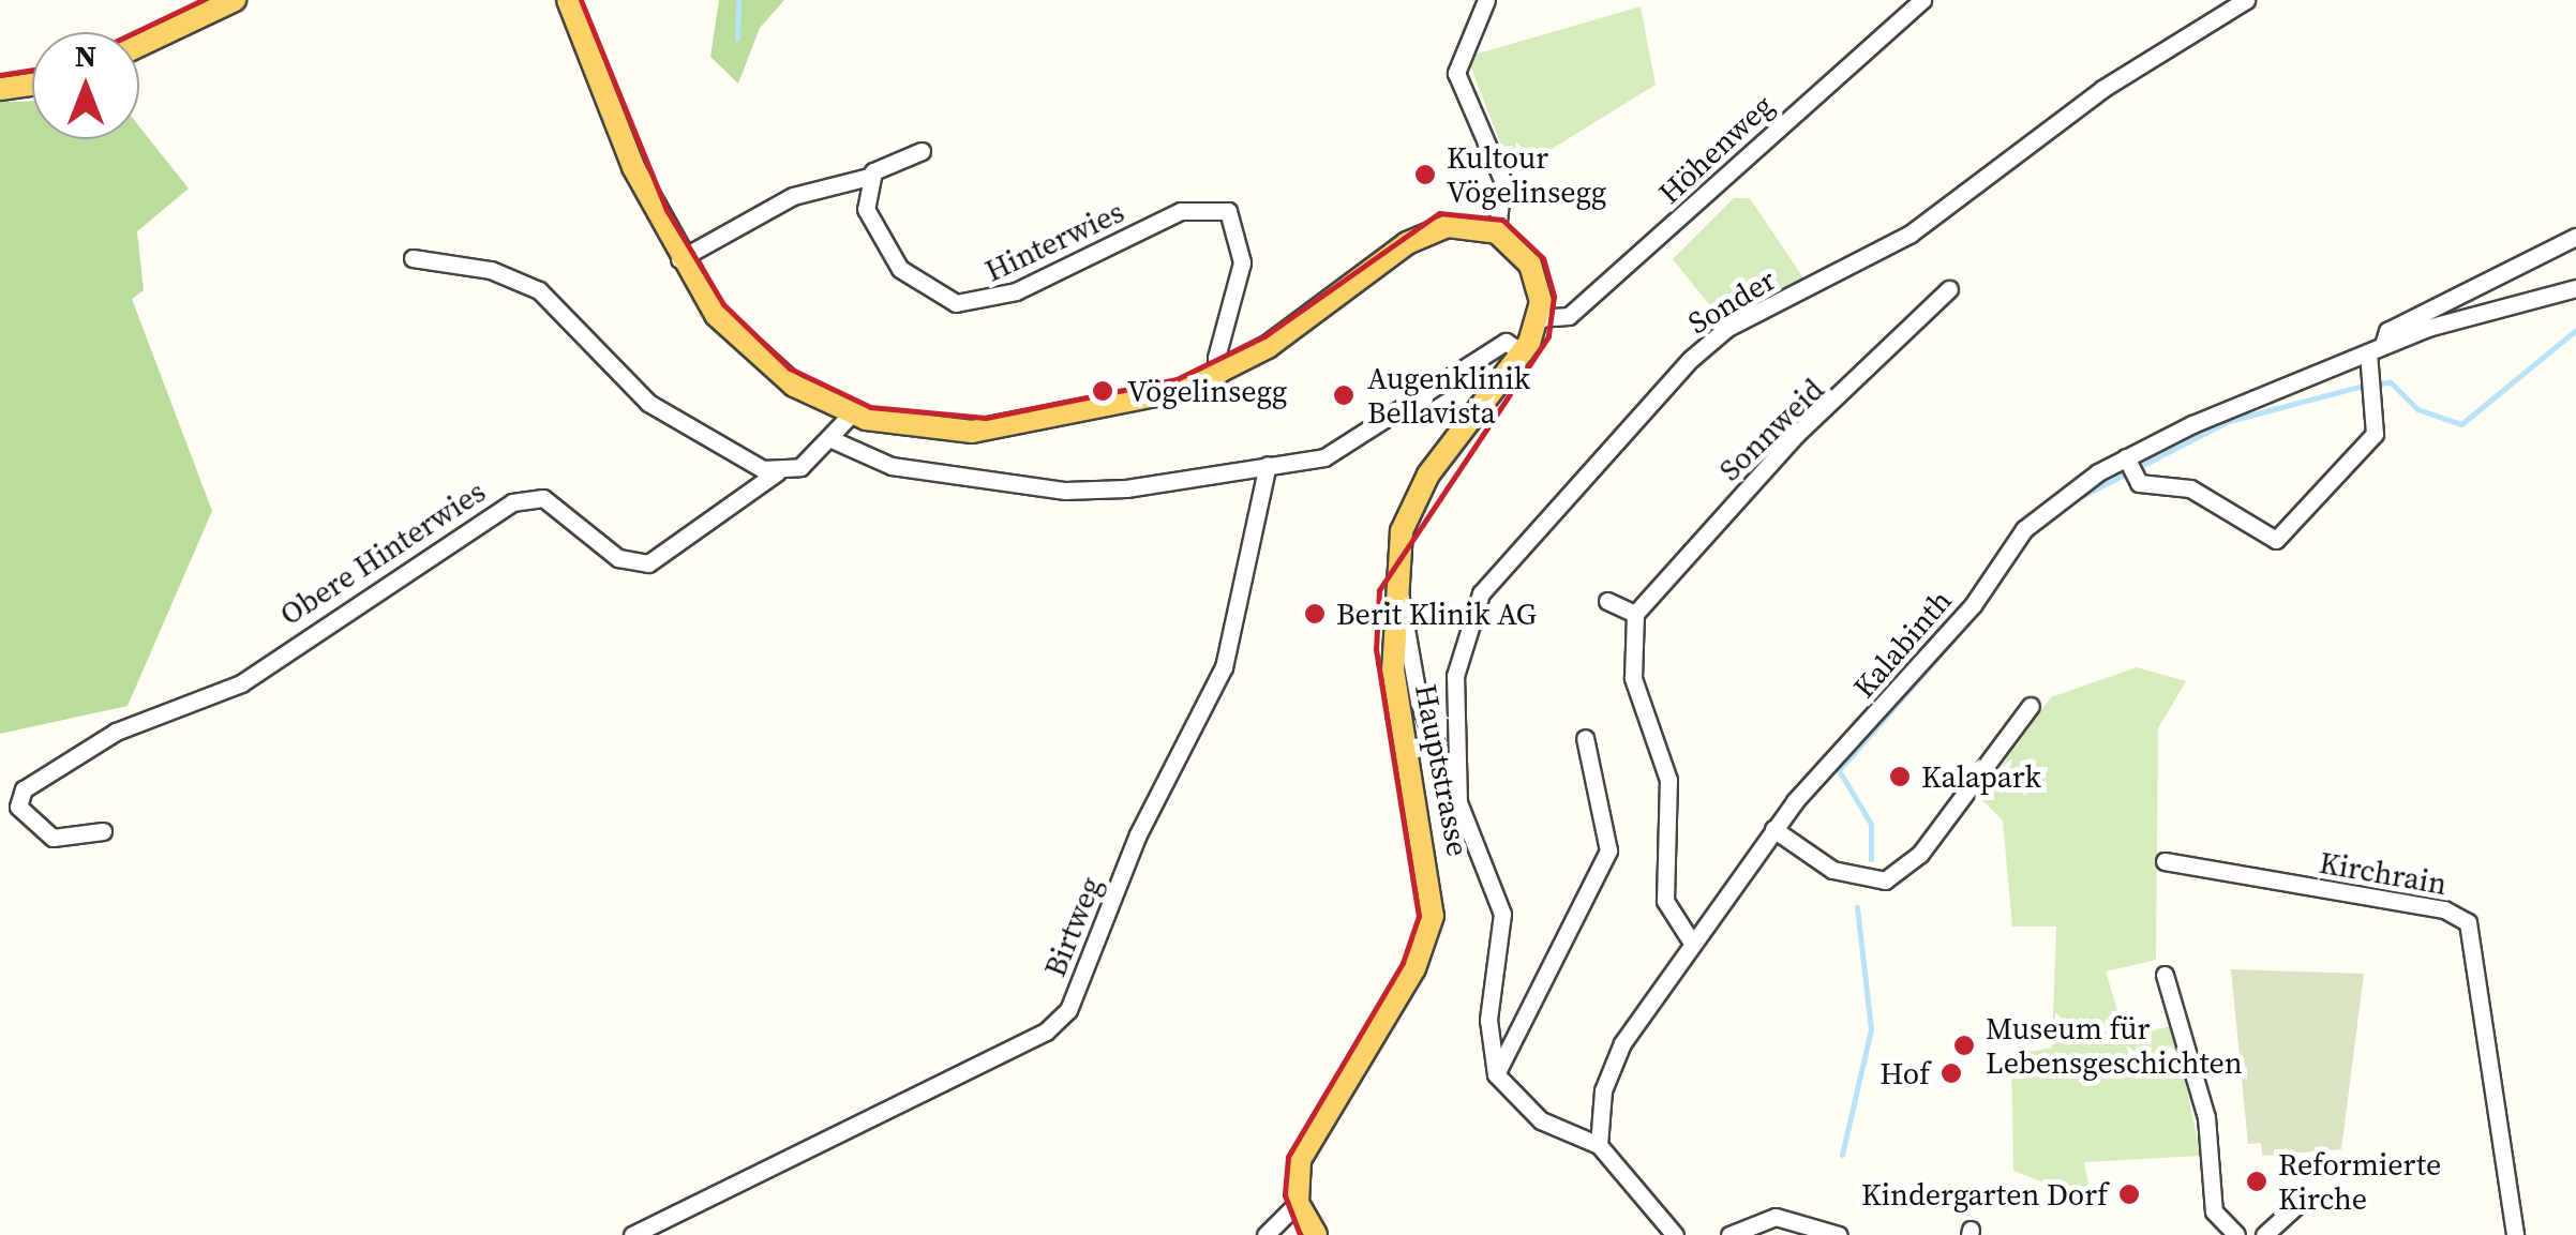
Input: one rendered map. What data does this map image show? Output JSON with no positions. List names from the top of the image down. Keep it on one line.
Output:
{"streets":{"main road":["Hauptstrasse"],"street":["Höhenweg","Hinterwies","Sonder","Sonnweid","Obere Hinterwies","Kalabinth","Kirchrain","Birtweg"]},"crossings":[["Höhenweg","Hauptstrasse"]],"places":["Kultour Vögelinsegg","Vögelinsegg","Augenklinik Bellavista","Berit Klinik AG","Kalapark","Museum für Lebensgeschichten","Hof","Reformierte Kirche","Kindergarten Dorf"],"north":"top"}
